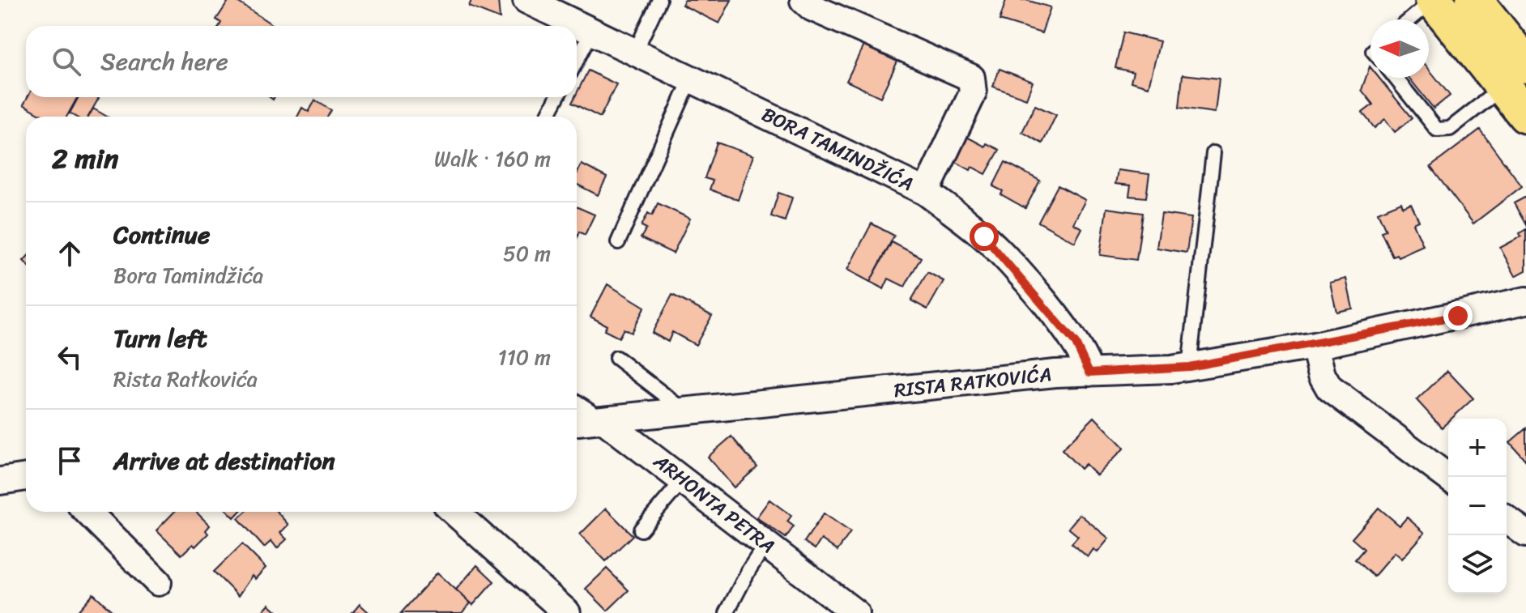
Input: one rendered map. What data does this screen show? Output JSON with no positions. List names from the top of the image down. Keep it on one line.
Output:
{"streets":{"street":["BORA TAMINDŽIĆA","RISTA RATKOVIĆA","ARHONTA PETRA"]},"crossings":[["BORA TAMINDŽIĆA","RISTA RATKOVIĆA"],["RISTA RATKOVIĆA","ARHONTA PETRA"]],"north":"left","page":{"search":"Search here","heading":["2 min","Walk · 160 m"],"list":[["Continue","Bora Tamindžića","50 m"],["Turn left","Rista Ratkovića","110 m"],"Arrive at destination"],"map_buttons":["+","−"]}}
